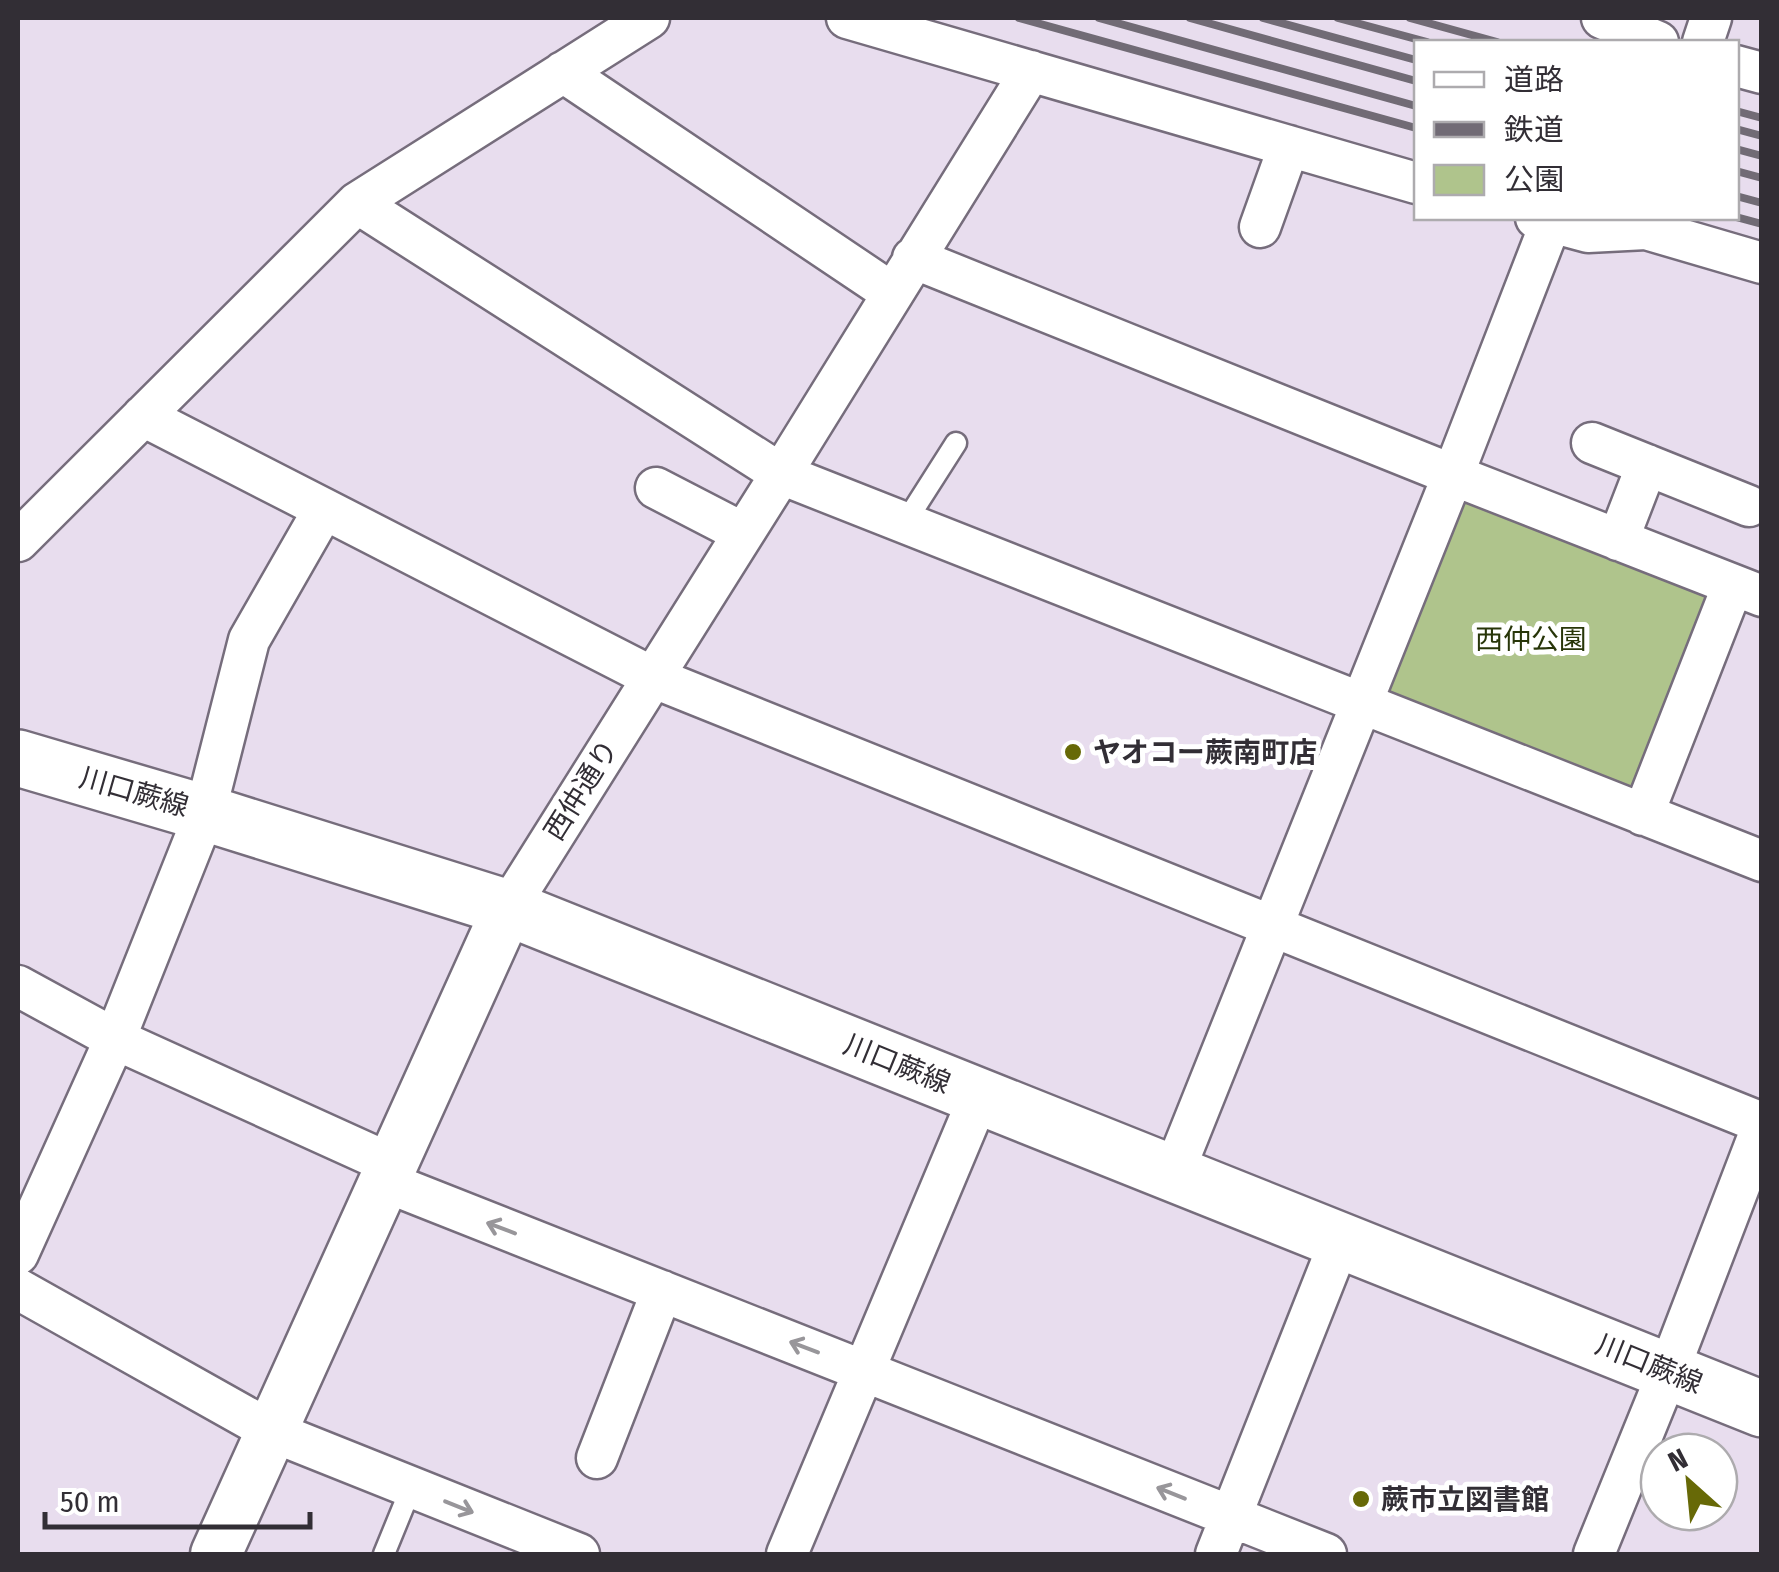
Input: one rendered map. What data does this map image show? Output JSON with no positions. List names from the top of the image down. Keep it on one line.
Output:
{"streets":{"main road":["川口蕨線"],"street":["西仲通り"]},"crossings":[["西仲通り","川口蕨線"]],"parks":["西仲公園"],"places":["ヤオコー蕨南町店","蕨市立図書館"],"legend":["道路","鉄道","公園"],"scale_bar":"50 m","north":"top left"}
